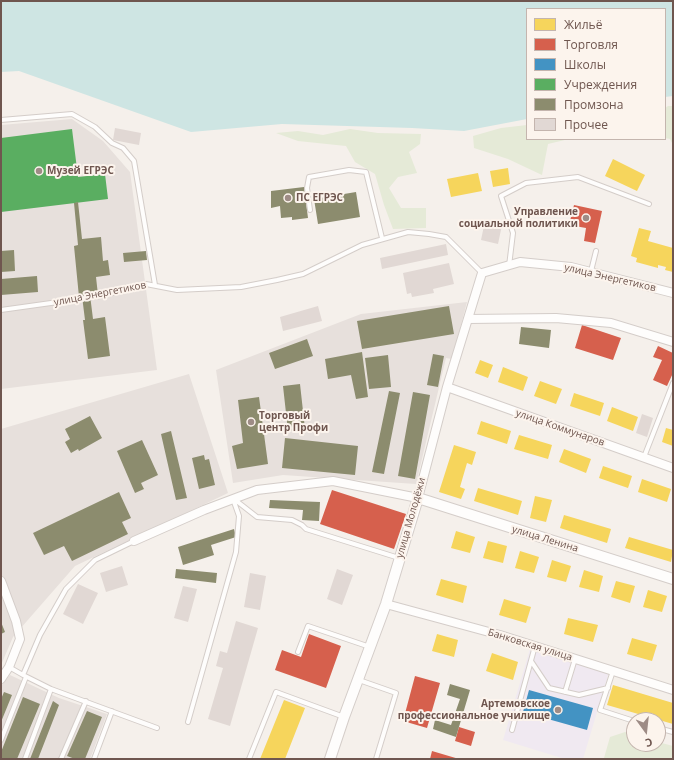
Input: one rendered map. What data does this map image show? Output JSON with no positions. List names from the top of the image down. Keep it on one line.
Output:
{"streets":{"street":["улица Энергетиков","улица Коммунаров","улица Молодёжи","улица Ленина","Банковская улица"]},"crossings":[["улица Энергетиков","улица Молодёжи"],["улица Коммунаров","улица Молодёжи"],["улица Молодёжи","улица Ленина"],["улица Молодёжи","Банковская улица"]],"places":["Музей ЕГРЭС","ПС ЕГРЭС","Управление социальной политики","Торговый центр Профи","Артемовское профессиональное училище"],"legend":["Жильё","Торговля","Школы","Учреждения","Промзона","Прочее"],"north":"bottom"}
